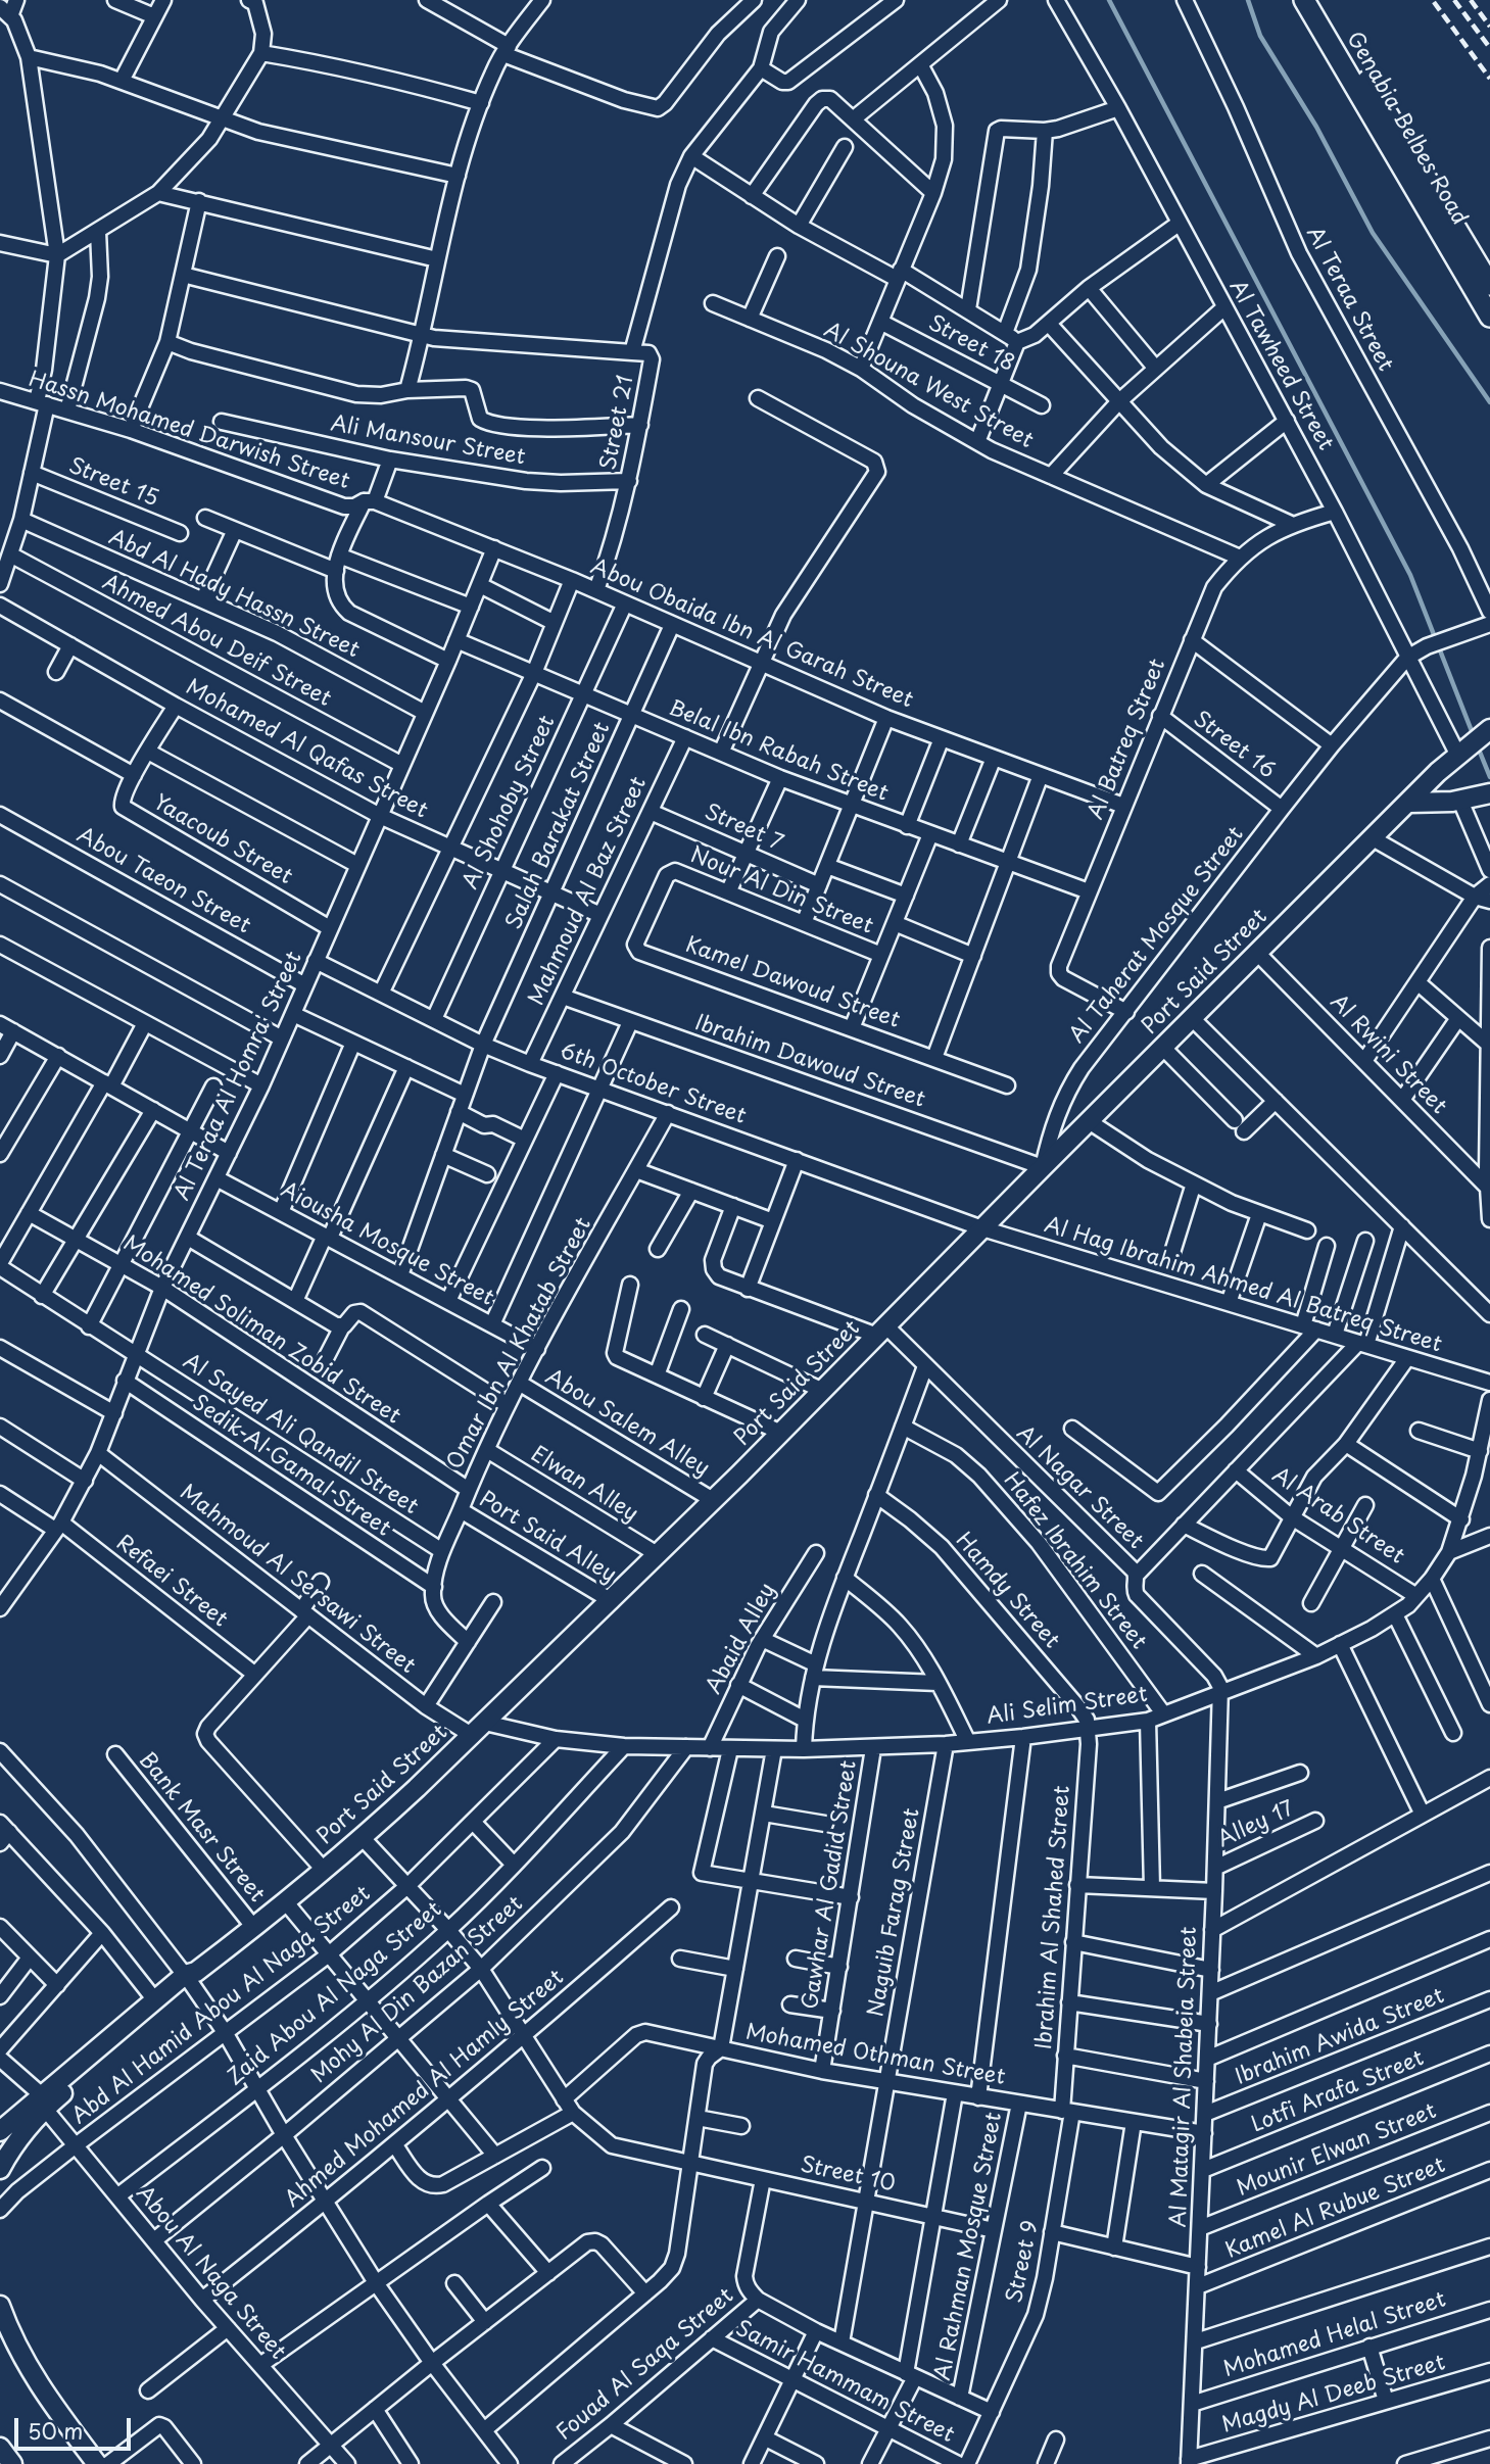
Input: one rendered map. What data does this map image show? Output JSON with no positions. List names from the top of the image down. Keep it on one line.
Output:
{"streets":{"main road":["Genabia Belbes Road"],"street":["Al Teraa Street","Street 18","Al Tawheed Street","Al Shouna West Street","Street 21","Hassn Mohamed Darwish Street","Ali Mansour Street","Street 15","Abd Al Hady Hassn Street","Abou Obaida Ibn Al Garah Street","Ahmed Abou Deif Street","Al Batreq Street","Street 16","Mohamed Al Qafas Street","Belal Ibn Rabah Street","Al Shohoby Street","Salah Barakat Street","Street 7","Yaacoub Street","Abou Taeon Street","Mahmoud Al Baz Street","Nour Al Din Street","Al Taherat Mosque Street","Port Said Street","Kamel Dawoud Street","Al Rwini Street","Ibrahim Dawoud Street","Al Teraa Al Homra' Street","6th October Street","Aiousha Mosque Street","Al Hag Ibrahim Ahmed Al Batreq Street","Mohamed Soliman Zobid Street","Omar Ibn Al Khatab Street","Abou Salem Alley","Al Sayed Ali Qandil Street","Sedik Al Gamal Street","Elwan Alley","Al Nagar Street","Al Arab Street","Port Said Alley","Hafez Ibrahim Street","Mahmoud Al Sersawi Street","Refaei Street","Hamdy Street","Abaid Alley","Ali Selim Street","Alley 17","Bank Masr Street","Gawhar Al Gadid Street","Naguib Farag Street","Ibrahim Al Shahed Street","Mohy Al Din Bazan Street","Zaid Abou Al Naga Street","Abd Al Hamid Abou Al Naga Street","Ibrahim Awida Street","Mohamed Othman Street","Al Matagir Al Shabeia Street","Ahmed Mohamed Al Hamly Street","Lotfi Arafa Street","Mounir Elwan Street","Street 10","Kamel Al Rubue Street","Al Rahman Mosque Street","Street 9","Abou Al Naga Street","Mohamed Helal Street","Fouad Al Saqa Street","Samir Hammam Street","Magdy Al Deeb Street"]},"crossings":[["Al Tawheed Street","Al Batreq Street"],["Al Tawheed Street","Al Taherat Mosque Street"],["Al Tawheed Street","Port Said Street"],["Al Shouna West Street","Al Batreq Street"],["Street 21","Ali Mansour Street"],["Street 21","Abou Obaida Ibn Al Garah Street"],["Hassn Mohamed Darwish Street","Abou Obaida Ibn Al Garah Street"],["Abd Al Hady Hassn Street","Al Teraa Al Homra' Street"],["Abou Obaida Ibn Al Garah Street","Al Batreq Street"],["Abou Obaida Ibn Al Garah Street","Al Shohoby Street"],["Abou Obaida Ibn Al Garah Street","Salah Barakat Street"],["Abou Obaida Ibn Al Garah Street","Al Teraa Al Homra' Street"],["Ahmed Abou Deif Street","Al Teraa Al Homra' Street"],["Al Batreq Street","Street 16"],["Al Batreq Street","Belal Ibn Rabah Street"],["Al Batreq Street","Al Taherat Mosque Street"],["Street 16","Al Taherat Mosque Street"],["Mohamed Al Qafas Street","Al Shohoby Street"],["Mohamed Al Qafas Street","Salah Barakat Street"],["Mohamed Al Qafas Street","Mahmoud Al Baz Street"],["Mohamed Al Qafas Street","Al Teraa Al Homra' Street"],["Belal Ibn Rabah Street","Al Shohoby Street"],["Belal Ibn Rabah Street","Salah Barakat Street"],["Belal Ibn Rabah Street","Mahmoud Al Baz Street"],["Belal Ibn Rabah Street","Al Teraa Al Homra' Street"],["Al Shohoby Street","6th October Street"],["Salah Barakat Street","6th October Street"],["Salah Barakat Street","Aiousha Mosque Street"],["Street 7","Mahmoud Al Baz Street"],["Yaacoub Street","Al Teraa Al Homra' Street"],["Abou Taeon Street","Al Teraa Al Homra' Street"],["Mahmoud Al Baz Street","Ibrahim Dawoud Street"],["Mahmoud Al Baz Street","6th October Street"],["Nour Al Din Street","Kamel Dawoud Street"],["Al Taherat Mosque Street","Port Said Street"],["Al Taherat Mosque Street","Ibrahim Dawoud Street"],["Port Said Street","Al Rwini Street"],["Port Said Street","Ibrahim Dawoud Street"],["Port Said Street","6th October Street"],["Port Said Street","Al Hag Ibrahim Ahmed Al Batreq Street"],["Port Said Street","Abou Salem Alley"],["Port Said Street","Elwan Alley"],["Port Said Street","Al Nagar Street"],["Port Said Street","Port Said Alley"],["Port Said Street","Mahmoud Al Sersawi Street"],["Port Said Street","Ali Selim Street"],["Port Said Street","Bank Masr Street"],["Port Said Street","Street 10"],["Port Said Street","Abou Al Naga Street"],["Al Teraa Al Homra' Street","6th October Street"],["Al Teraa Al Homra' Street","Aiousha Mosque Street"],["Al Teraa Al Homra' Street","Mohamed Soliman Zobid Street"],["Al Teraa Al Homra' Street","Al Sayed Ali Qandil Street"],["Al Teraa Al Homra' Street","Sedik Al Gamal Street"],["Al Teraa Al Homra' Street","Mahmoud Al Sersawi Street"],["Al Teraa Al Homra' Street","Refaei Street"],["6th October Street","Al Hag Ibrahim Ahmed Al Batreq Street"],["6th October Street","Omar Ibn Al Khatab Street"],["Aiousha Mosque Street","Omar Ibn Al Khatab Street"],["Mohamed Soliman Zobid Street","Omar Ibn Al Khatab Street"],["Omar Ibn Al Khatab Street","Abou Salem Alley"],["Omar Ibn Al Khatab Street","Al Sayed Ali Qandil Street"],["Omar Ibn Al Khatab Street","Sedik Al Gamal Street"],["Omar Ibn Al Khatab Street","Elwan Alley"],["Omar Ibn Al Khatab Street","Port Said Alley"],["Al Nagar Street","Ali Selim Street"],["Al Nagar Street","Al Matagir Al Shabeia Street"],["Al Arab Street","Ali Selim Street"],["Hafez Ibrahim Street","Ali Selim Street"],["Mahmoud Al Sersawi Street","Ali Selim Street"],["Hamdy Street","Ali Selim Street"],["Hamdy Street","Ibrahim Al Shahed Street"],["Abaid Alley","Ali Selim Street"],["Ali Selim Street","Gawhar Al Gadid Street"],["Ali Selim Street","Naguib Farag Street"],["Ali Selim Street","Ibrahim Al Shahed Street"],["Ali Selim Street","Mohy Al Din Bazan Street"],["Ali Selim Street","Zaid Abou Al Naga Street"],["Ali Selim Street","Abd Al Hamid Abou Al Naga Street"],["Ali Selim Street","Al Matagir Al Shabeia Street"],["Alley 17","Al Matagir Al Shabeia Street"],["Gawhar Al Gadid Street","Mohamed Othman Street"],["Naguib Farag Street","Mohamed Othman Street"],["Naguib Farag Street","Street 10"],["Ibrahim Al Shahed Street","Mohamed Othman Street"],["Ibrahim Al Shahed Street","Street 9"],["Mohy Al Din Bazan Street","Street 10"],["Mohy Al Din Bazan Street","Abou Al Naga Street"],["Zaid Abou Al Naga Street","Street 10"],["Zaid Abou Al Naga Street","Abou Al Naga Street"],["Abd Al Hamid Abou Al Naga Street","Street 10"],["Abd Al Hamid Abou Al Naga Street","Abou Al Naga Street"],["Ibrahim Awida Street","Al Matagir Al Shabeia Street"],["Mohamed Othman Street","Al Matagir Al Shabeia Street"],["Mohamed Othman Street","Street 10"],["Mohamed Othman Street","Al Rahman Mosque Street"],["Mohamed Othman Street","Street 9"],["Al Matagir Al Shabeia Street","Lotfi Arafa Street"],["Al Matagir Al Shabeia Street","Mounir Elwan Street"],["Al Matagir Al Shabeia Street","Kamel Al Rubue Street"],["Al Matagir Al Shabeia Street","Mohamed Helal Street"],["Al Matagir Al Shabeia Street","Magdy Al Deeb Street"],["Ahmed Mohamed Al Hamly Street","Street 10"],["Ahmed Mohamed Al Hamly Street","Abou Al Naga Street"],["Street 10","Al Rahman Mosque Street"],["Fouad Al Saqa Street","Samir Hammam Street"]],"scale_bar":"50 m"}
